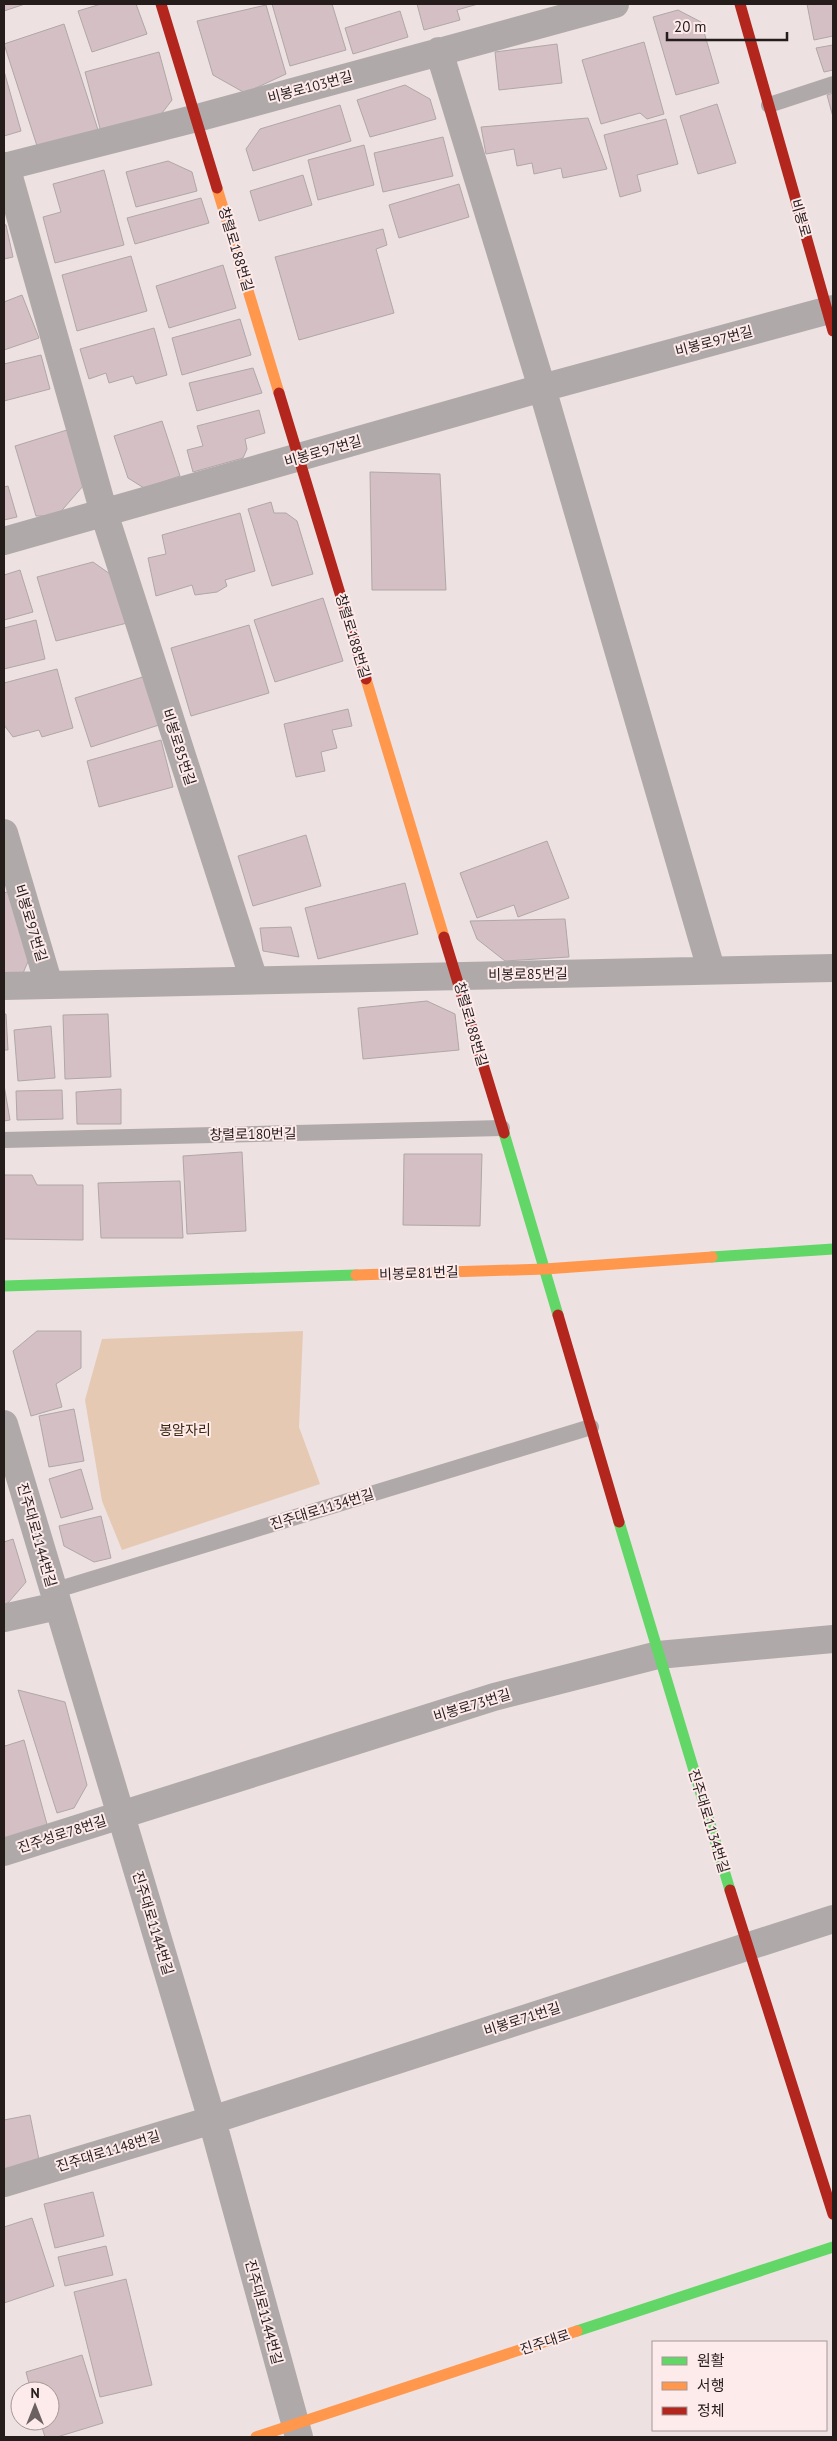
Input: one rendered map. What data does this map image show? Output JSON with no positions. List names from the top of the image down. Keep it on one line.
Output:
{"streets":{"street":["비봉로103번길","비봉로","창렬로188번길","비봉로97번길","비봉로85번길","비봉로81번길","진주대로1134번길","진주대로1144번길","비봉로73번길","진주성로78번길","비봉로71번길","진주대로1148번길","진주대로"],"lane":["창렬로180번길"]},"crossings":[["비봉로103번길","창렬로188번길"],["비봉로","비봉로97번길"],["창렬로188번길","비봉로97번길"],["창렬로188번길","비봉로85번길"],["창렬로188번길","창렬로180번길"],["창렬로188번길","비봉로81번길"],["창렬로188번길","진주대로1134번길"],["비봉로97번길","비봉로85번길"],["비봉로81번길","진주대로1134번길"],["진주대로1134번길","진주대로1144번길"],["진주대로1134번길","비봉로73번길"],["진주대로1134번길","비봉로71번길"],["진주대로1144번길","비봉로73번길"],["진주대로1144번길","진주성로78번길"],["진주대로1144번길","비봉로71번길"],["진주대로1144번길","진주대로1148번길"],["진주대로1144번길","진주대로"],["비봉로73번길","진주성로78번길"],["비봉로71번길","진주대로1148번길"]],"parks":["봉알자리"],"legend":["원활","서행","정체"],"scale_bar":"20 m","north":"top"}
